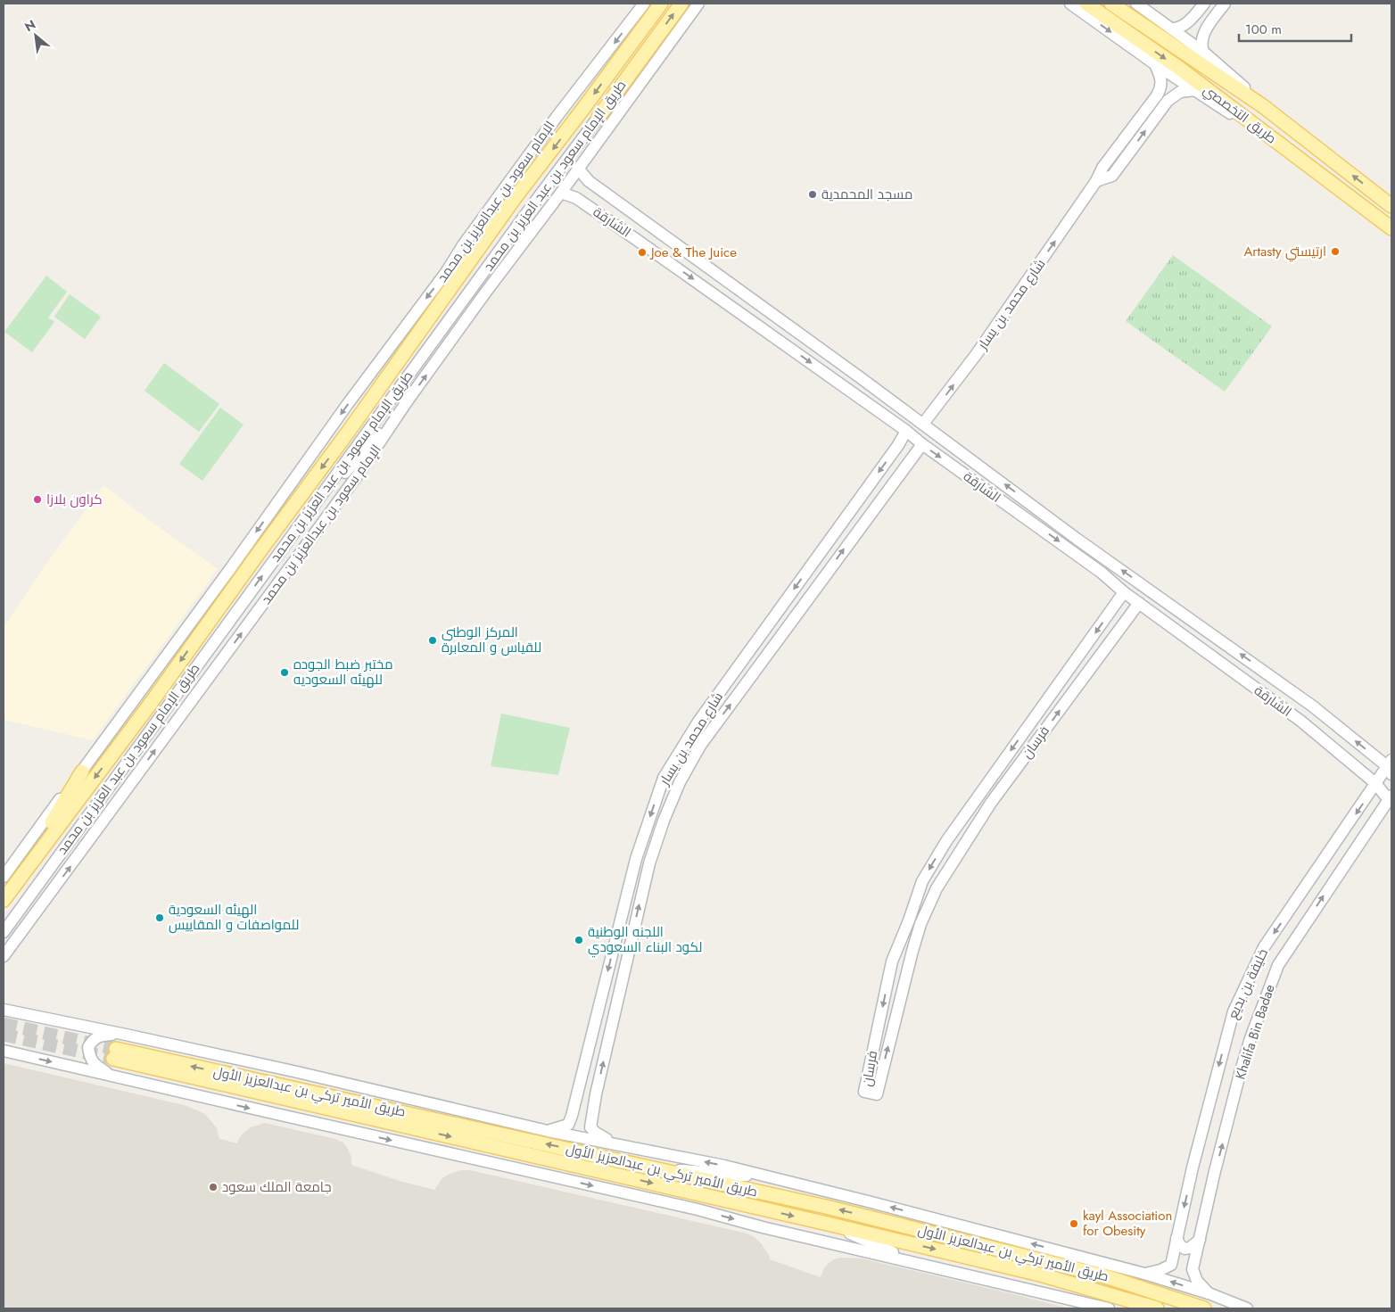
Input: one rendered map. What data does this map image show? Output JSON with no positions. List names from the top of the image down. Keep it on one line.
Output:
{"streets":{"main road":["طريق التخصصي","طريق الإمام سعود بن عبد العزيز بن محمد","طريق الأمير تركي بن عبدالعزيز الأول"],"street":["الإمام سعود بن عبدالعزيز بن محمد","الشارقة","شارع محمد بن يسار","فرسان","خليفة بن بديع","Khalifa Bin Badae"]},"crossings":[["الإمام سعود بن عبدالعزيز بن محمد","الشارقة"],["الشارقة","شارع محمد بن يسار"],["الشارقة","فرسان"],["الشارقة","خليفة بن بديع"],["الشارقة","Khalifa Bin Badae"]],"one_way":["خليفة بن بديع","Khalifa Bin Badae"],"places":["مسجد المحمدية","Artasty ارتيستي","Joe & The Juice","كراون بلازا","المركز الوطني للقياس و المعابرة","مختبر ضبط الجوده للهيئه السعوديه","الهيئه السعودية للمواصفات و المقاييس","اللجنه الوطنية لكود البناء السعودي","جامعة الملك سعود","kayl Association for Obesity"],"scale_bar":"100 m","north":"top left"}
